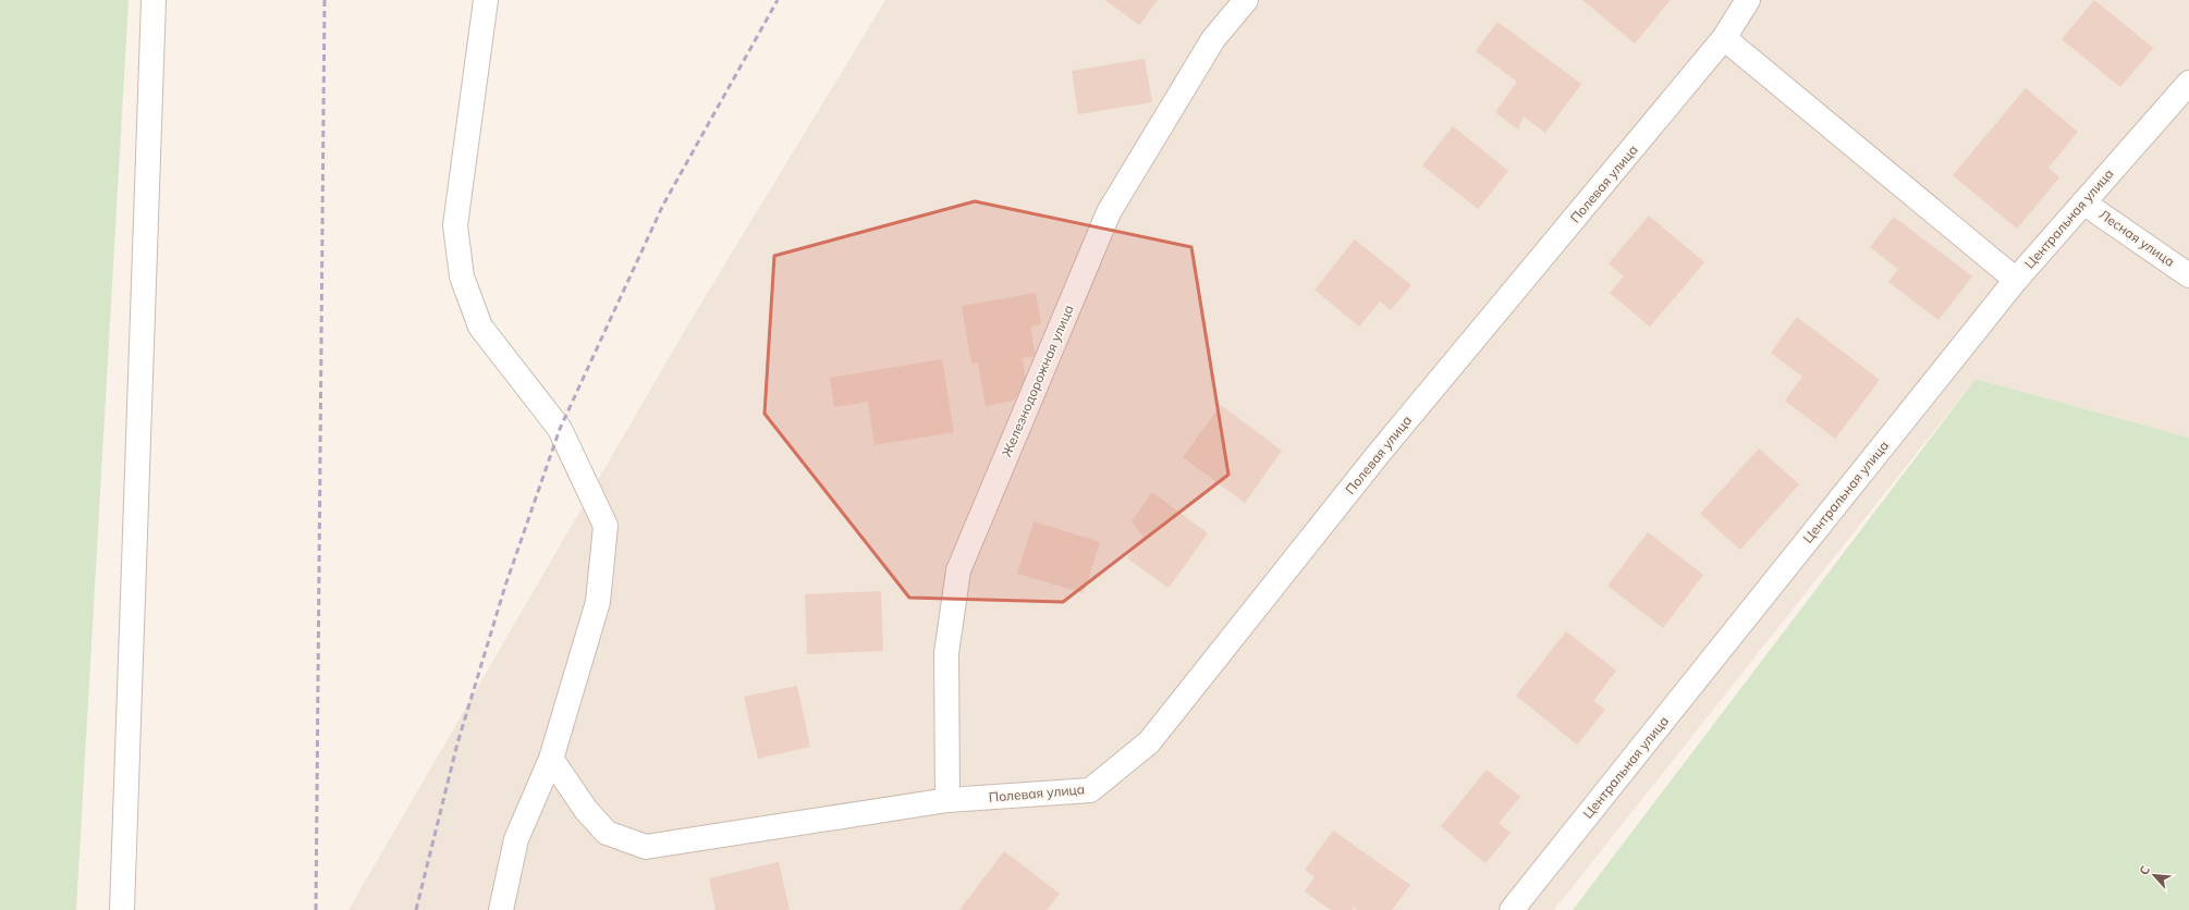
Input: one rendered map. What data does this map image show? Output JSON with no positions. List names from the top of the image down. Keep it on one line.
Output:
{"streets":{"street":["Полевая улица","Центральная улица","Лесная улица","Железнодорожная улица"]},"crossings":[["Полевая улица","Железнодорожная улица"],["Центральная улица","Лесная улица"]],"north":"top left"}
